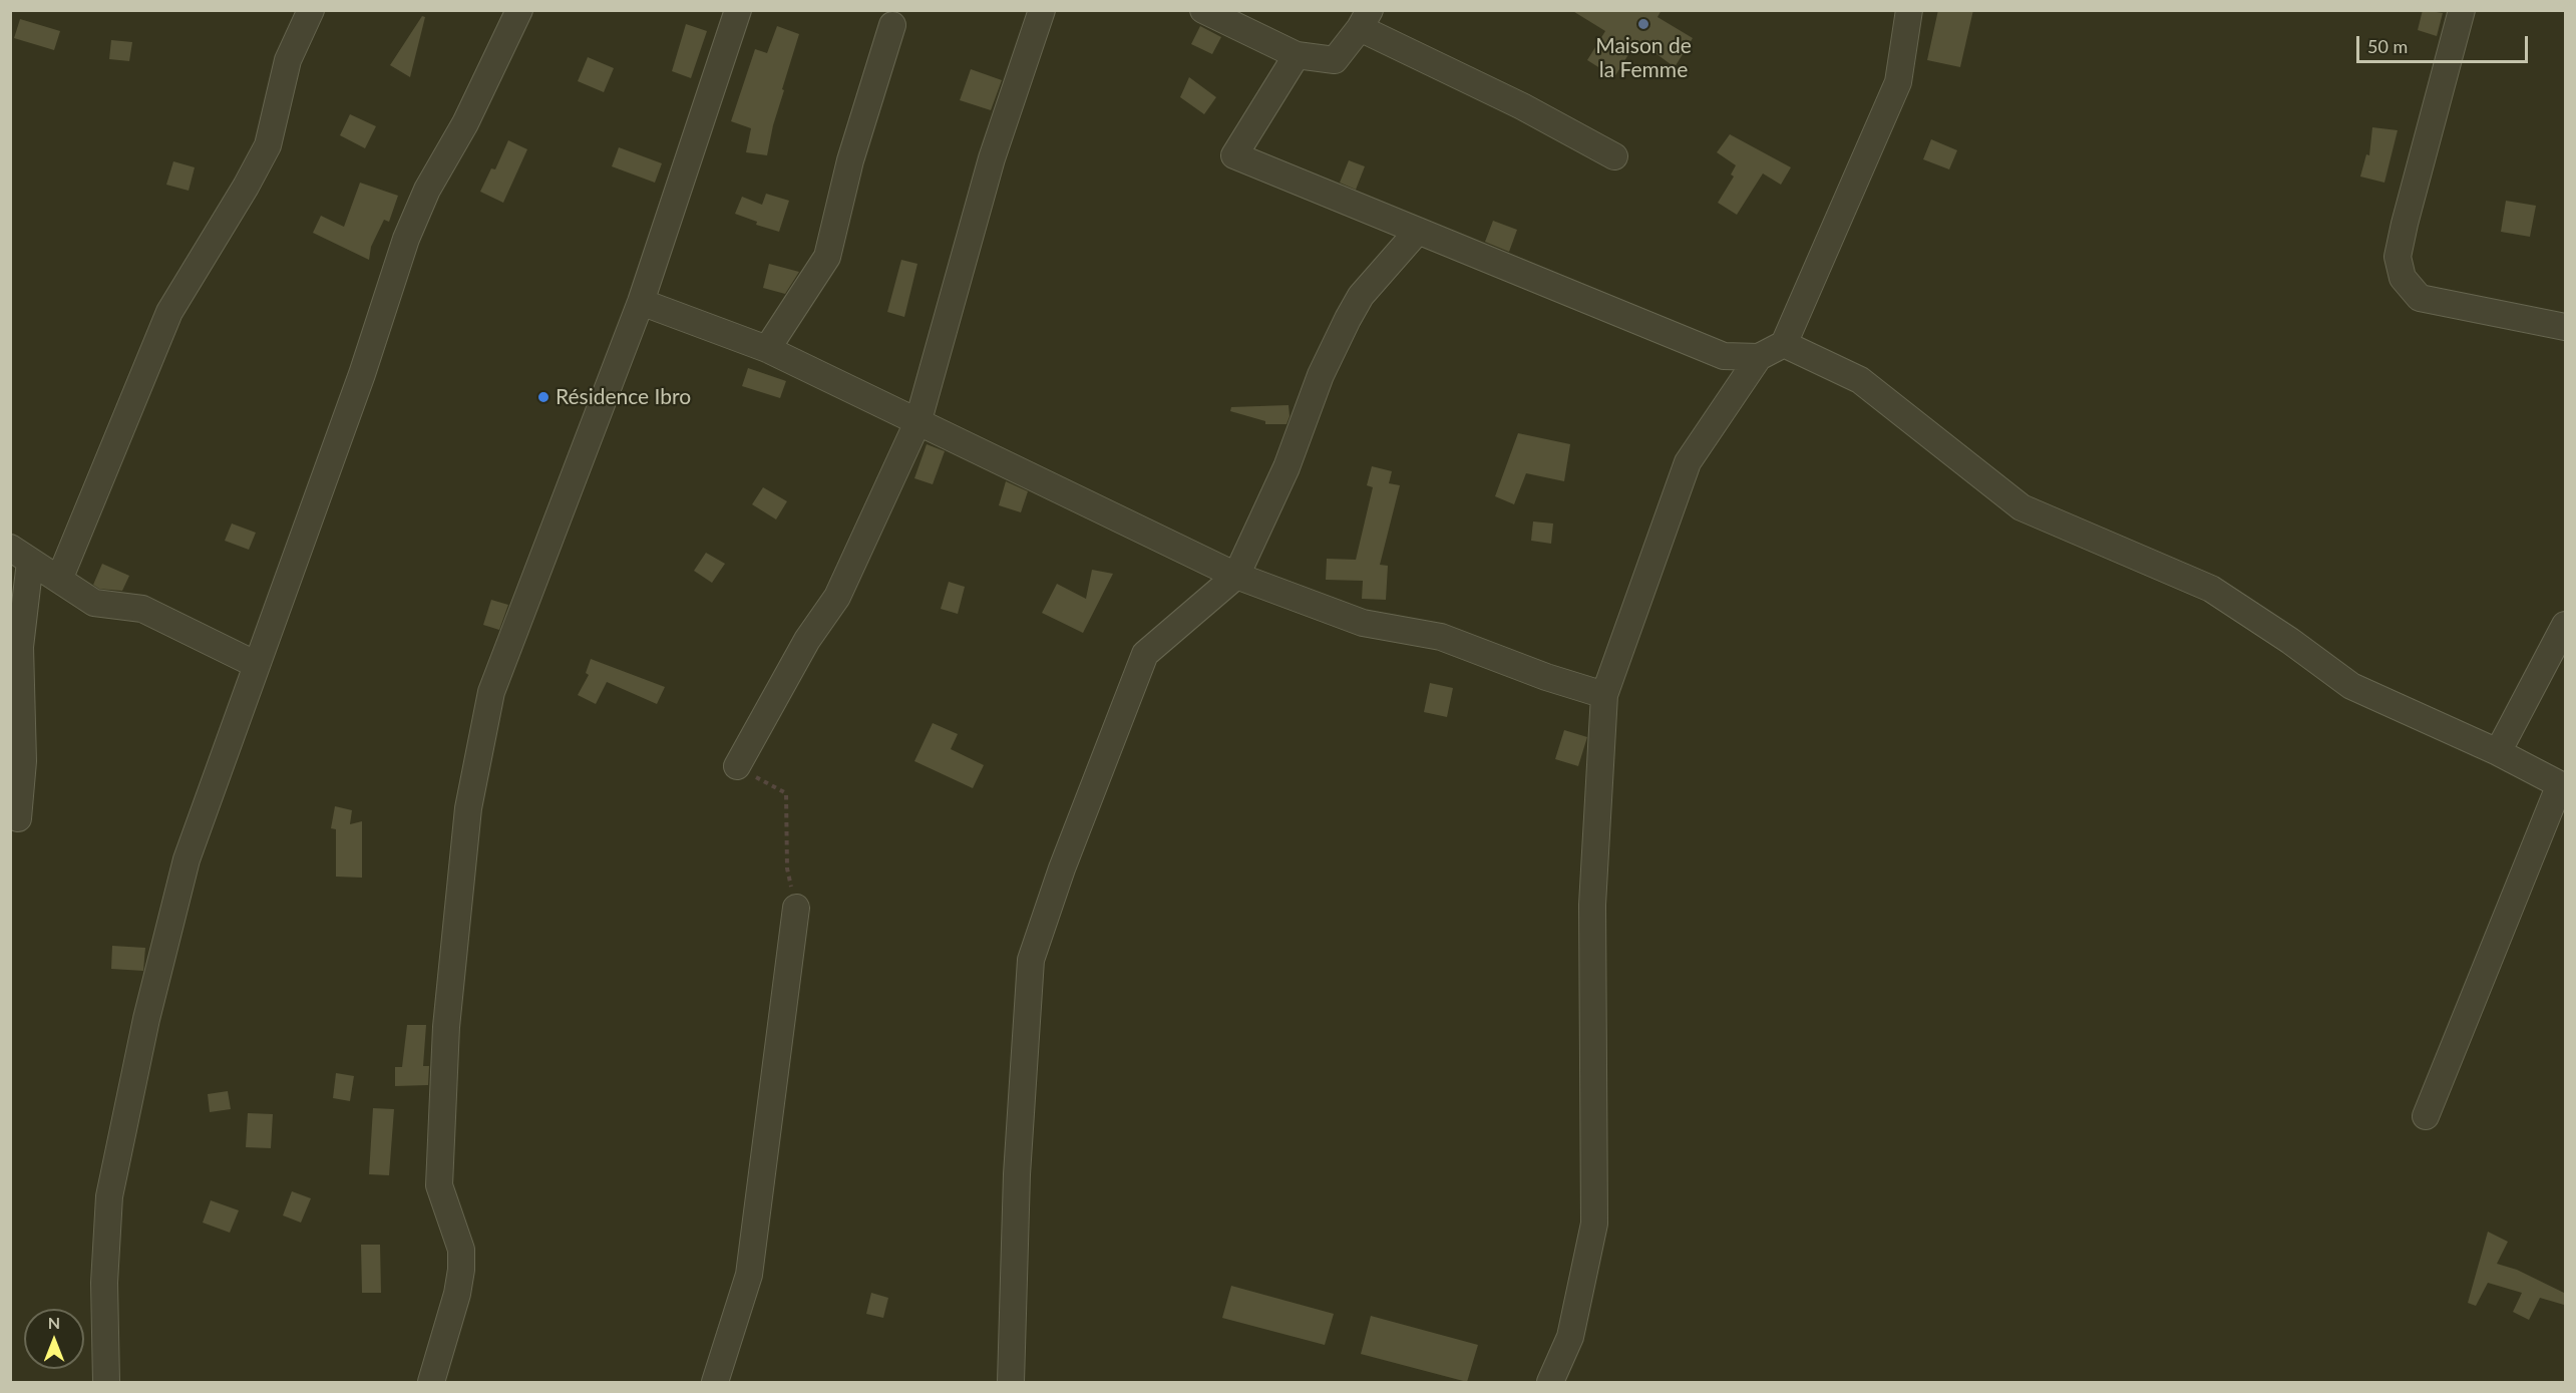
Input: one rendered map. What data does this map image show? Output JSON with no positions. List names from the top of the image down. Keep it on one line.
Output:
{"places":["Maison de la Femme","Résidence Ibro"],"scale_bar":"50 m","north":"top"}
